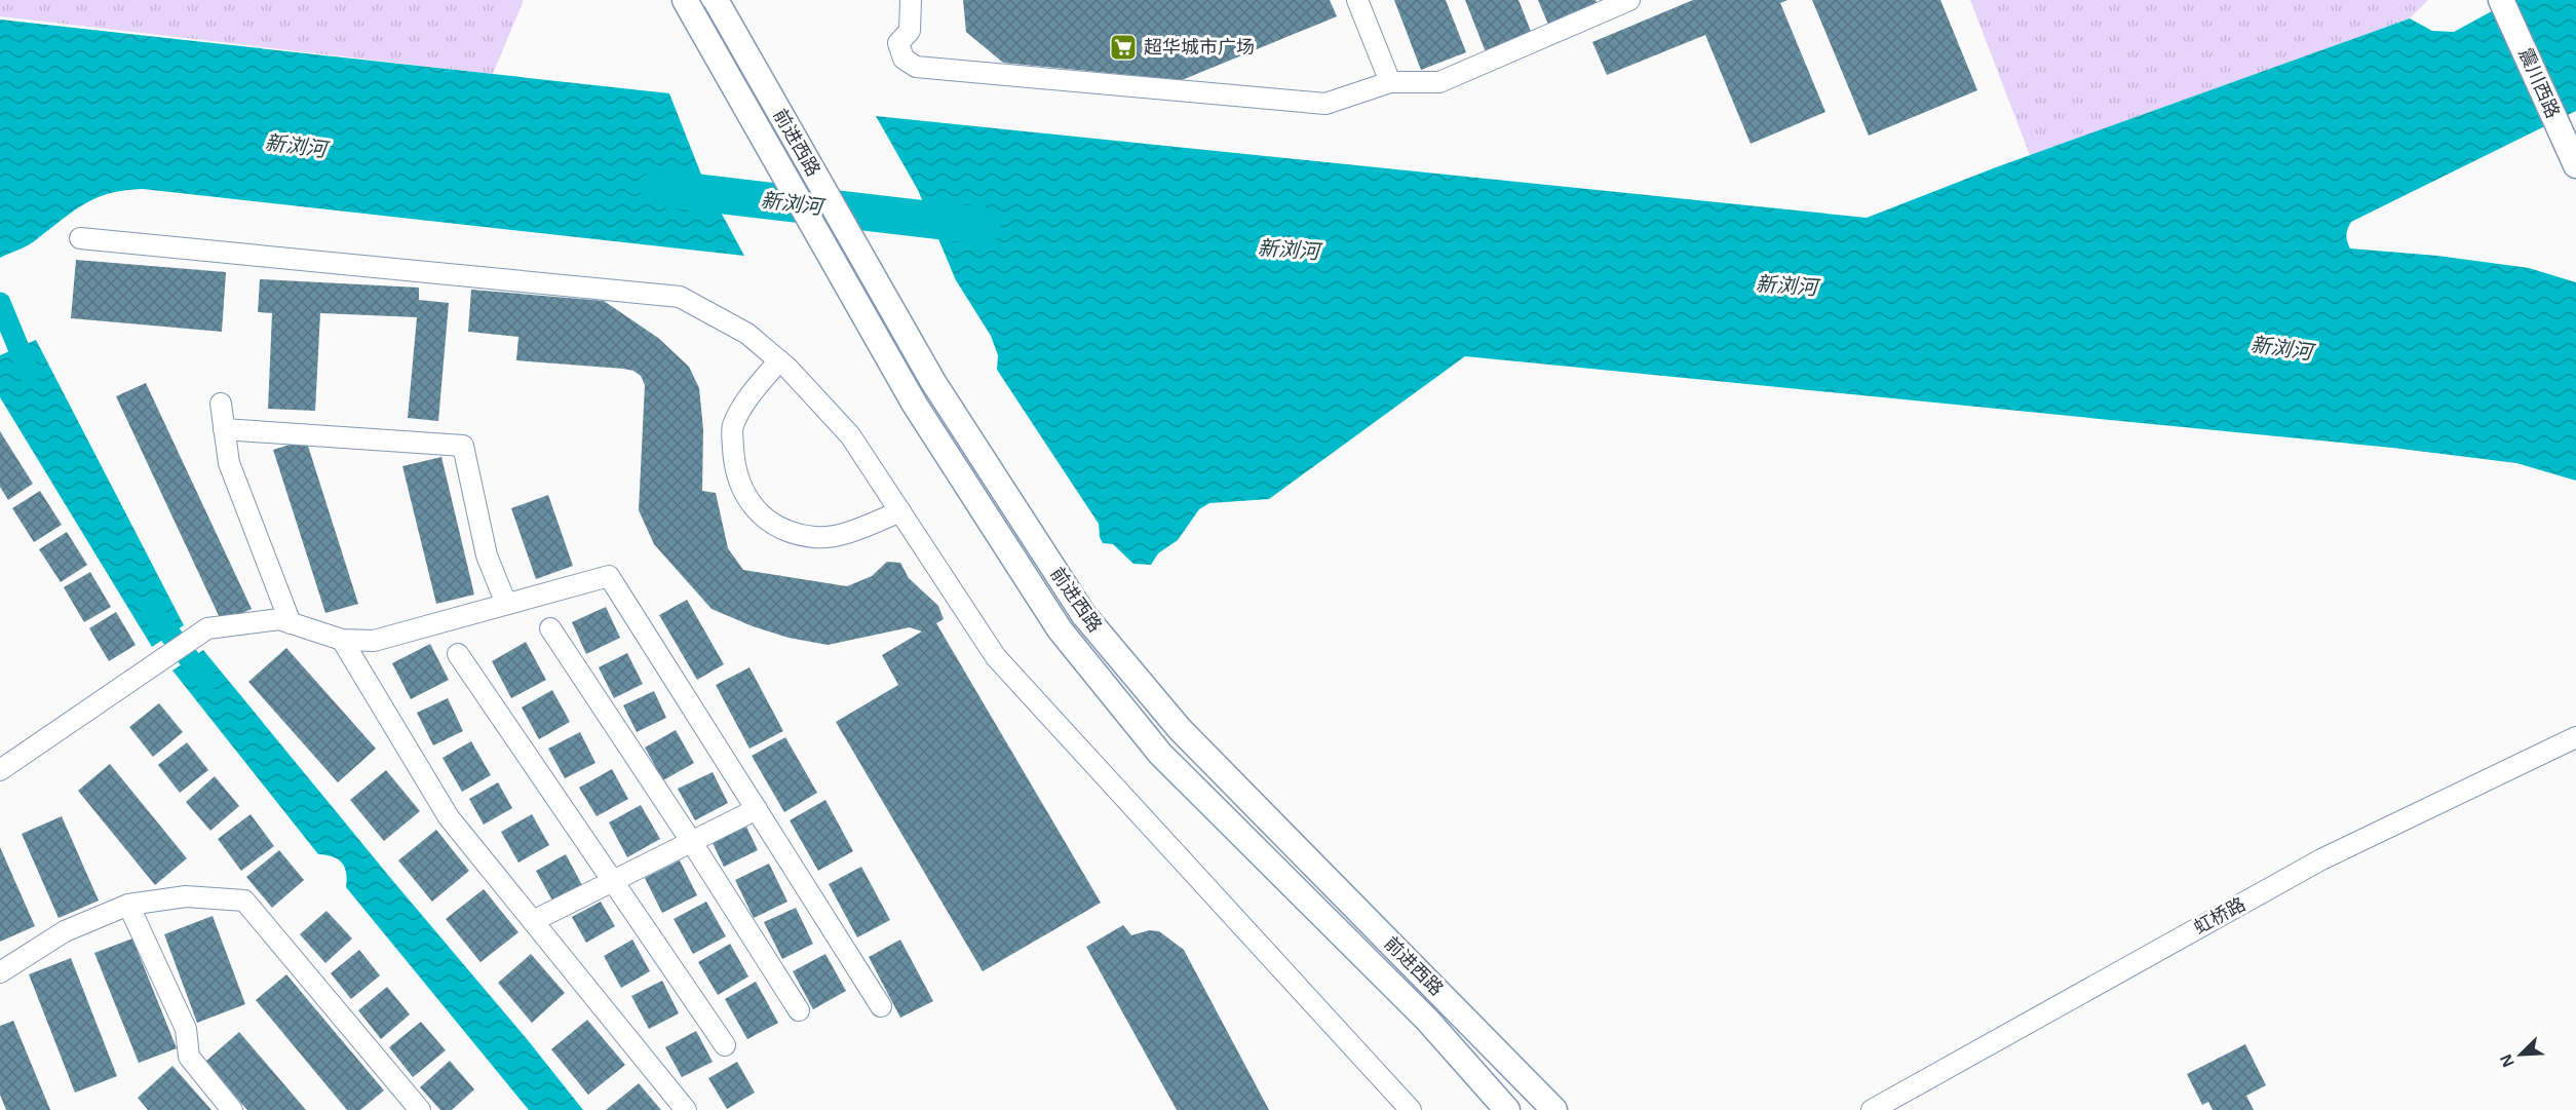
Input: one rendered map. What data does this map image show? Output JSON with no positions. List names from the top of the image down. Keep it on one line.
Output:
{"streets":{"main road":["震川西路","前进西路"],"street":["虹桥路"]},"water":["新浏河"],"places":{"supermarket":["超华城市广场"]},"north":"bottom left"}
